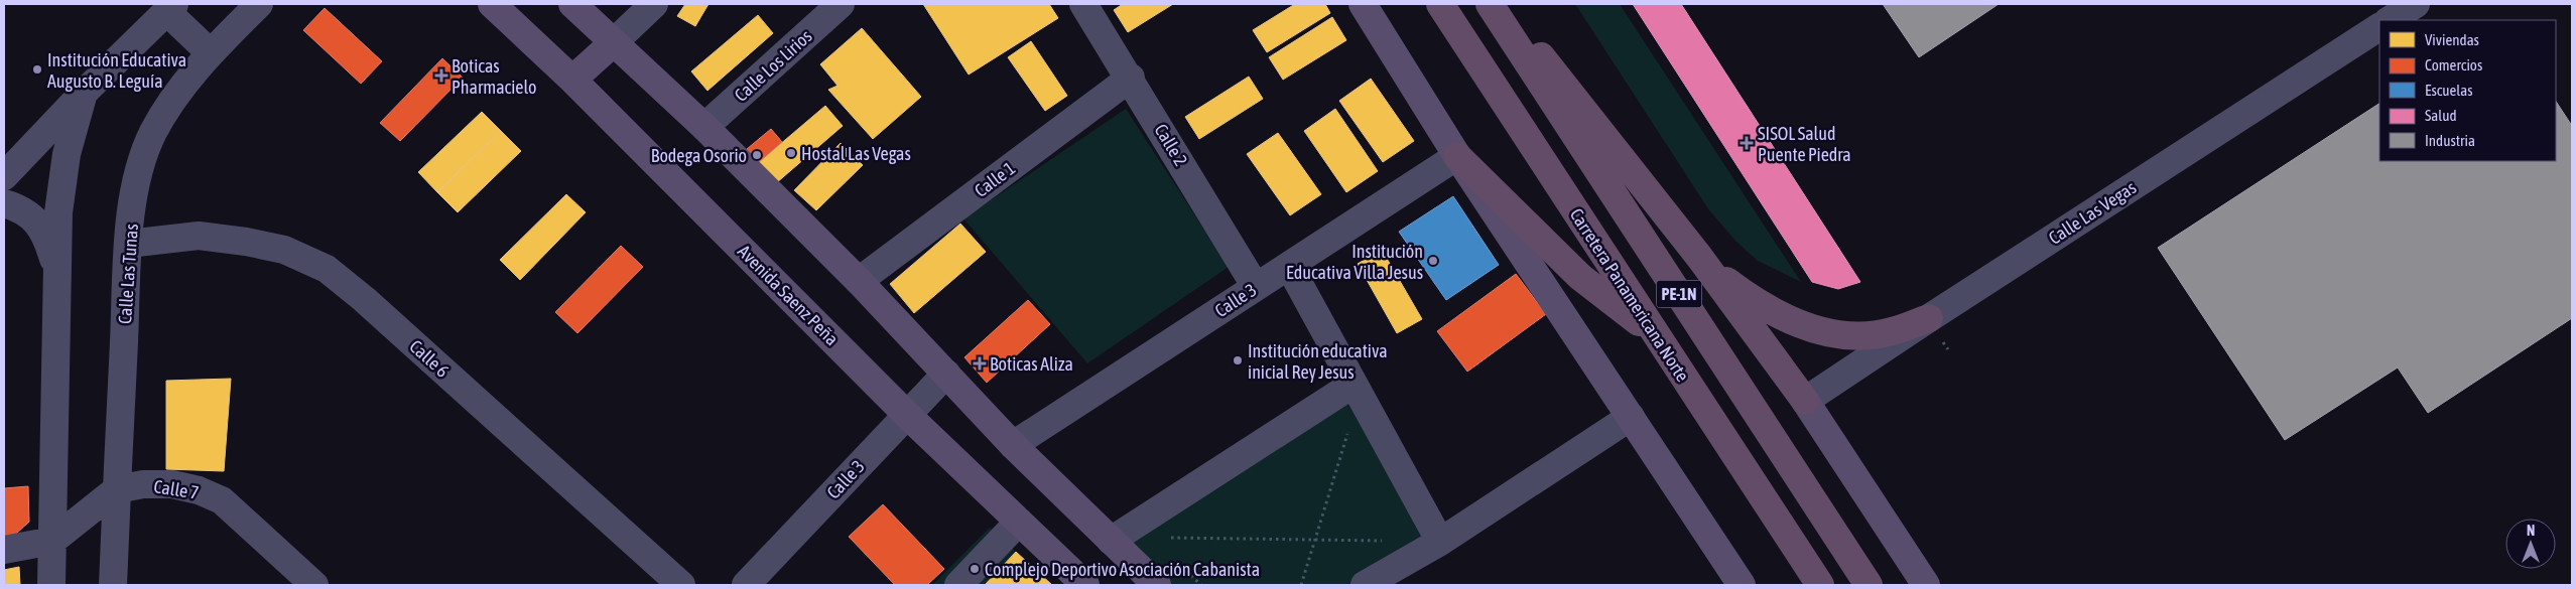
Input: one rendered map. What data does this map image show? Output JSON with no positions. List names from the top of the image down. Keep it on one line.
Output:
{"streets":{"highway":["PE-1N","Carretera Panamericana Norte"],"main road":["Avenida Saenz Peña"],"street":["Calle Los Lirios","Calle 2","Calle 1","Calle Las Vegas","Calle Las Tunas","Calle 3","Calle 6","Calle 7"]},"crossings":[["Calle 2","Calle 1"],["Calle 2","Calle 3"],["Calle Las Tunas","Calle 6"],["Calle Las Tunas","Calle 7"],["Avenida Saenz Peña","Calle 3"]],"places":{"other":["Institución Educativa Augusto B. Leguía","Hostal Las Vegas","Bodega Osorio","Institución Educativa Villa Jesus","Institución educativa inicial Rey Jesus","Complejo Deportivo Asociación Cabanista"],"health":["Boticas Pharmacielo","SISOL Salud Puente Piedra","Boticas Aliza"]},"legend":["Viviendas","Comercios","Escuelas","Salud","Industria"],"north":"top"}
